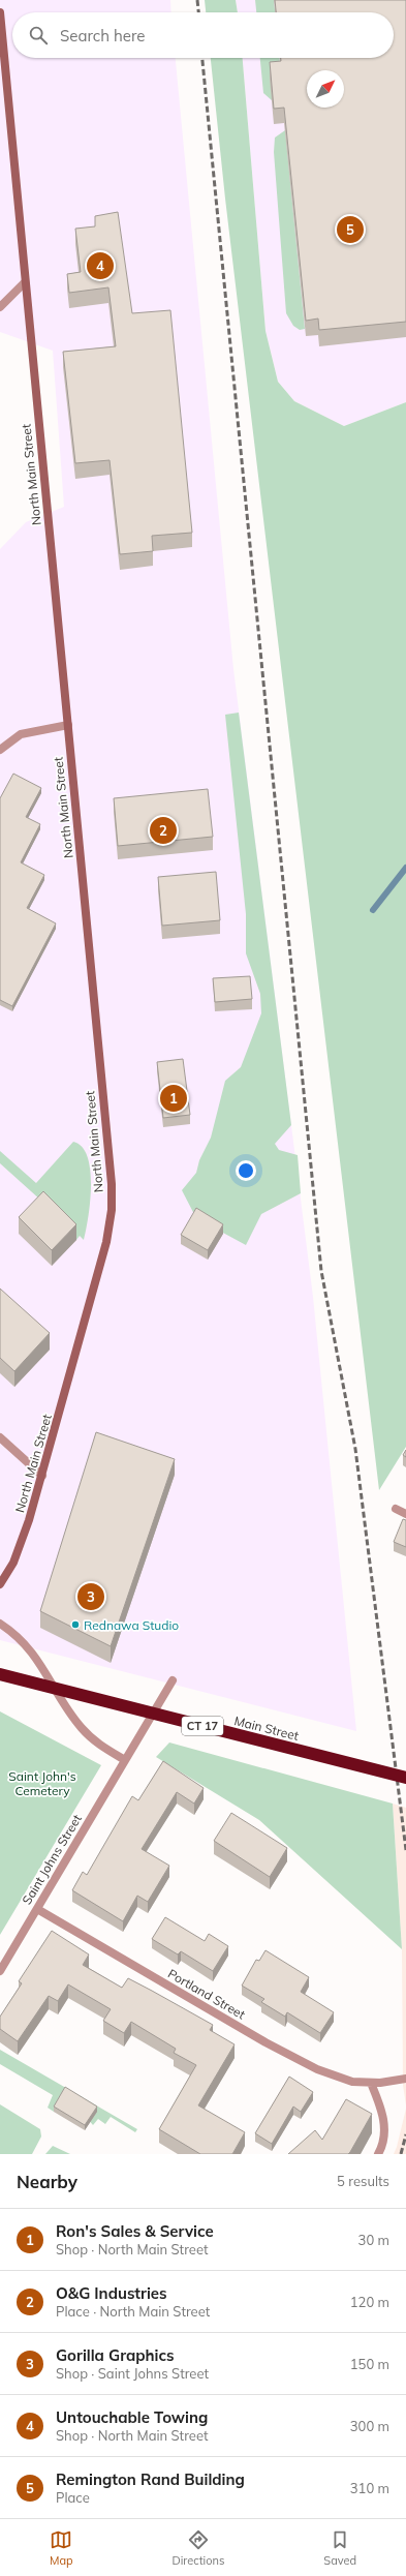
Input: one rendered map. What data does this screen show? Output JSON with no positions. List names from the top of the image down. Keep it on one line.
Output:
{"streets":{"highway":["CT 17","Main Street"],"street":["North Main Street","Saint Johns Street","Portland Street"]},"crossings":[["Saint Johns Street","Portland Street"]],"parks":["Saint John's Cemetery"],"places":["Rednawa Studio"],"north":"top right","page":{"search":"Search here","pins":["5","4","2","1","3"],"heading":["Nearby","5 results"],"list":[{"mark":"1","name":"Ron's Sales & Service","note":"Shop · North Main Street","value":"30 m"},{"mark":"2","name":"O&G Industries","note":"Place · North Main Street","value":"120 m"},{"mark":"3","name":"Gorilla Graphics","note":"Shop · Saint Johns Street","value":"150 m"},{"mark":"4","name":"Untouchable Towing","note":"Shop · North Main Street","value":"300 m"},{"mark":"5","name":"Remington Rand Building","note":"Place","value":"310 m"}],"nav":["Map","Directions","Saved"]}}
